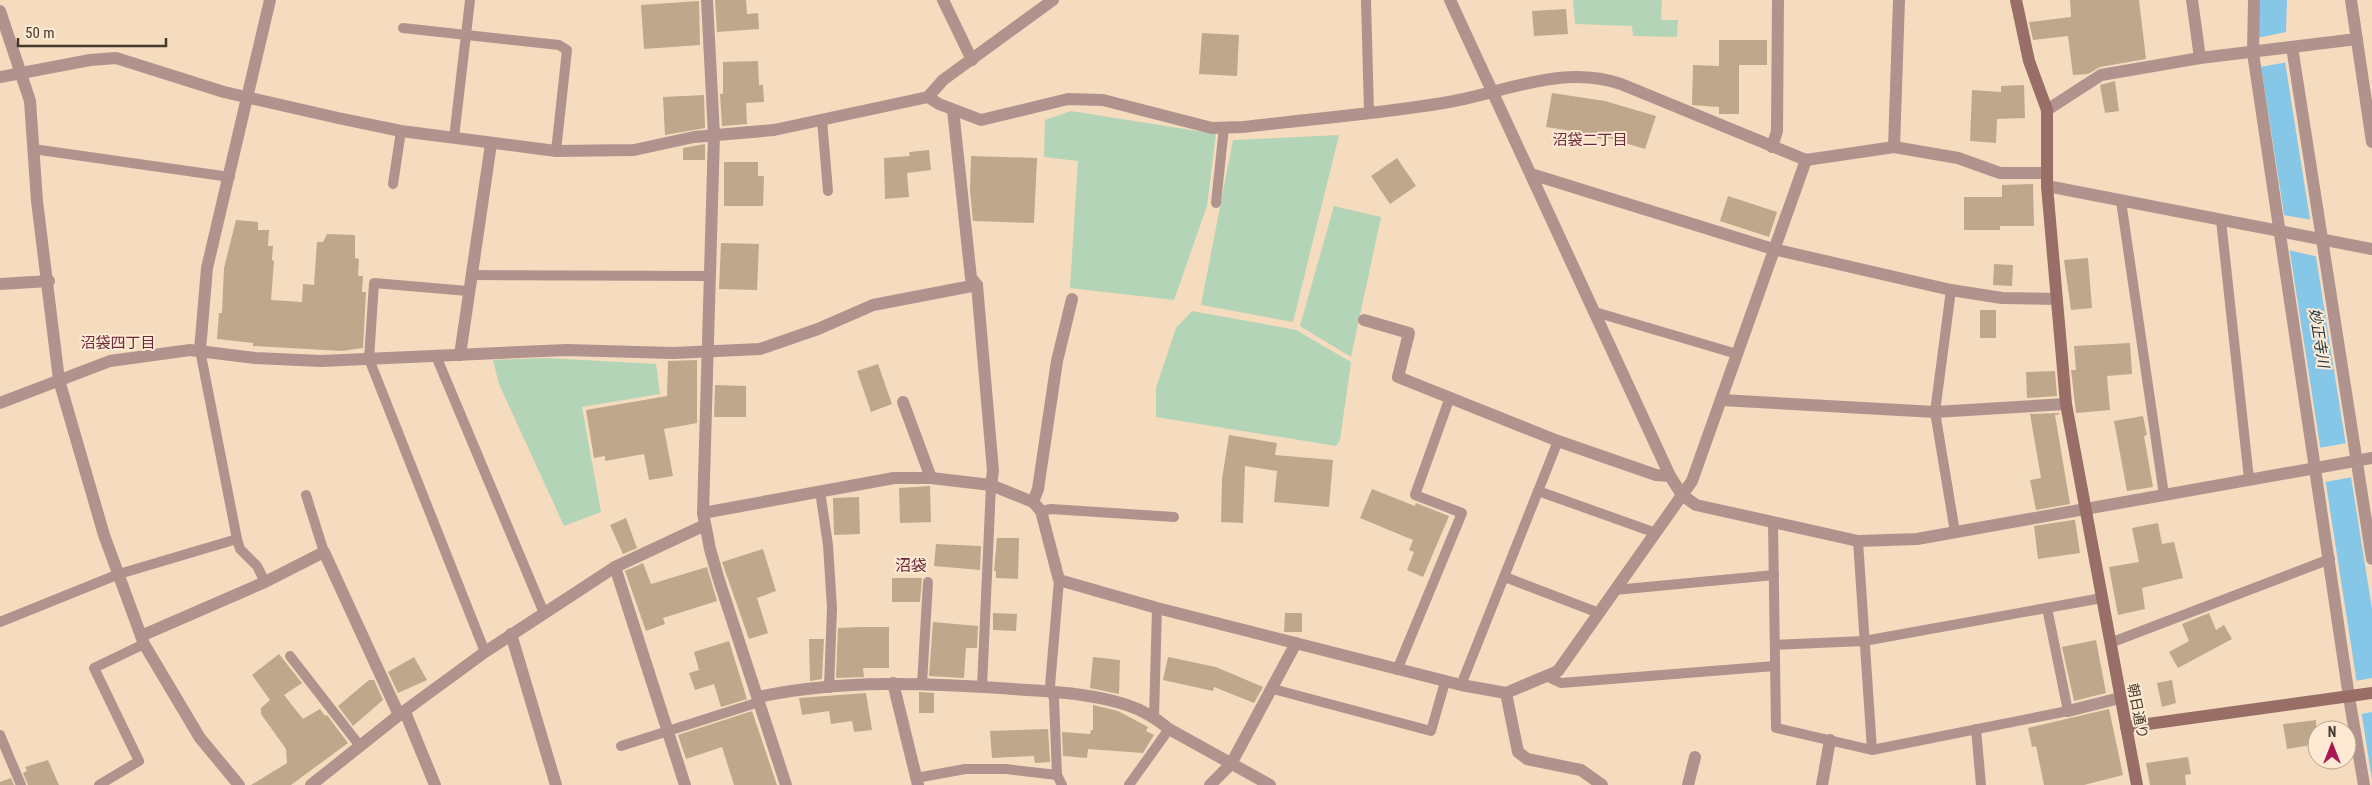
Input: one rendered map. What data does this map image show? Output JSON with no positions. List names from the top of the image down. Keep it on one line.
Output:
{"streets":{"street":["朝日通り"]},"districts":["沼袋二丁目","沼袋四丁目","沼袋"],"water":["妙正寺川"],"scale_bar":"50 m","north":"top"}
